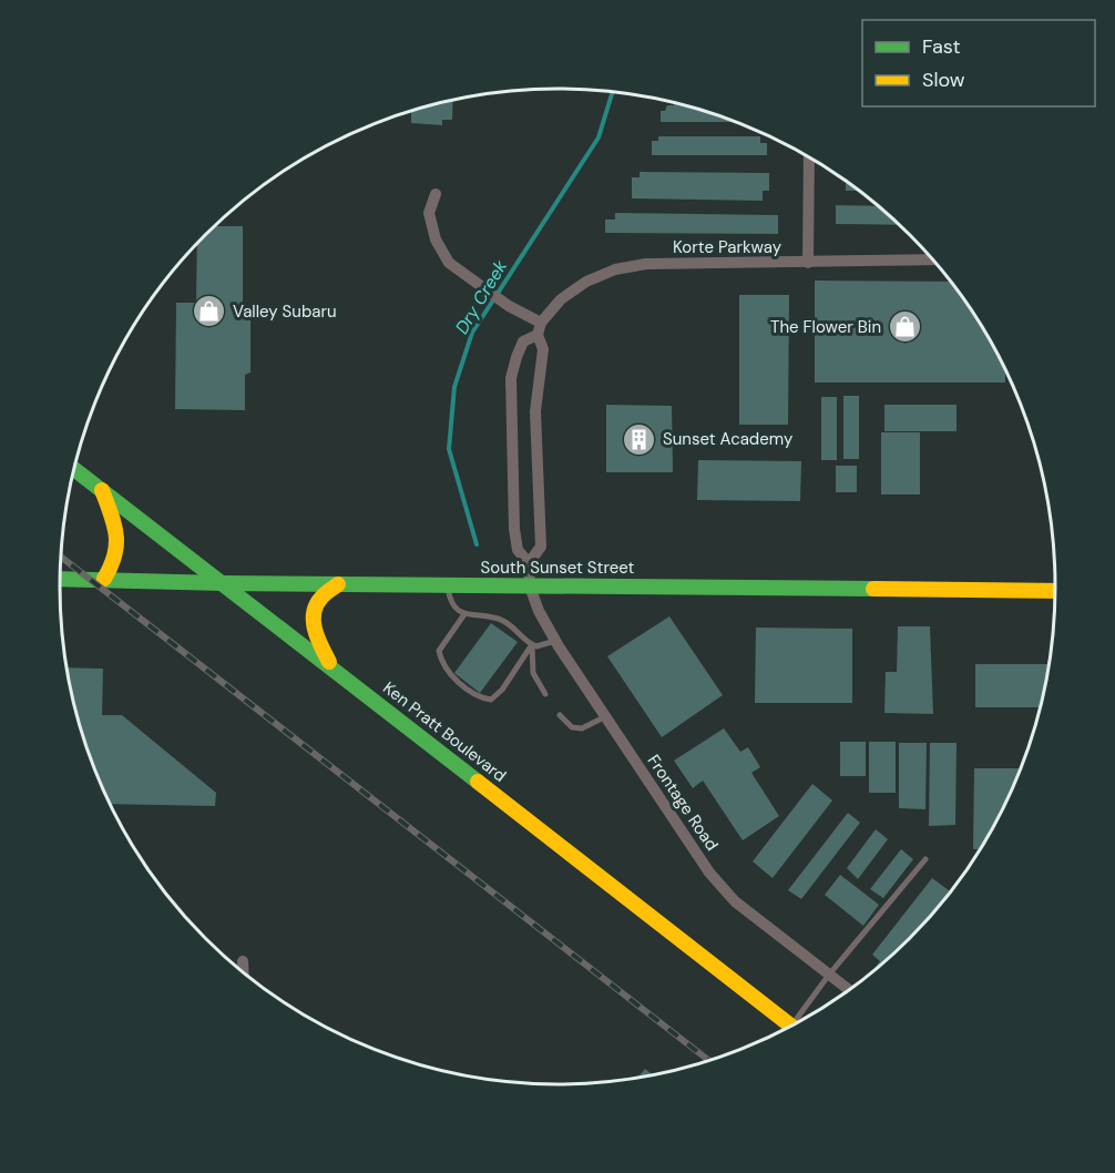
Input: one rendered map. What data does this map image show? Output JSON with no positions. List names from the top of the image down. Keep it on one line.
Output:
{"streets":{"main road":["South Sunset Street","Ken Pratt Boulevard"],"street":["Korte Parkway","Frontage Road"]},"crossings":[["Korte Parkway","South Sunset Street"],["Korte Parkway","Frontage Road"],["South Sunset Street","Ken Pratt Boulevard"],["South Sunset Street","Frontage Road"]],"water":["Dry Creek"],"places":{"shop":["Valley Subaru","The Flower Bin"],"building":["Sunset Academy"]},"legend":["Fast","Slow"]}
